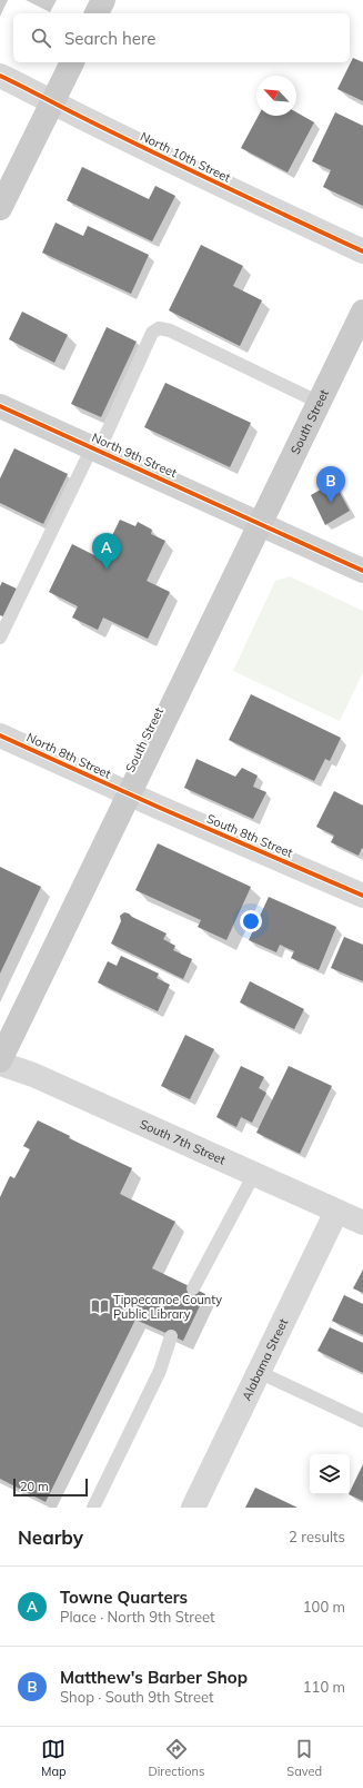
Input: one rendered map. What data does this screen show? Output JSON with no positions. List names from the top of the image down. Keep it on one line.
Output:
{"streets":{"main road":["South Street","North 9th Street"],"street":["North 10th Street","North 8th Street","South 8th Street","South 7th Street","Alabama Street"]},"crossings":[["South Street","North 9th Street"],["South Street","North 8th Street"],["South Street","South 8th Street"],["South Street","South 7th Street"],["North 8th Street","South 8th Street"],["South 7th Street","Alabama Street"]],"places":{"library":["Tippecanoe County Public Library"]},"scale_bar":"20 m","north":"top left","page":{"search":"Search here","pins":["B","A"],"scale":"20 m","heading":["Nearby","2 results"],"list":[{"mark":"A","name":"Towne Quarters","note":"Place · North 9th Street","value":"100 m"},{"mark":"B","name":"Matthew's Barber Shop","note":"Shop · South 9th Street","value":"110 m"}],"nav":["Map","Directions","Saved"]}}
